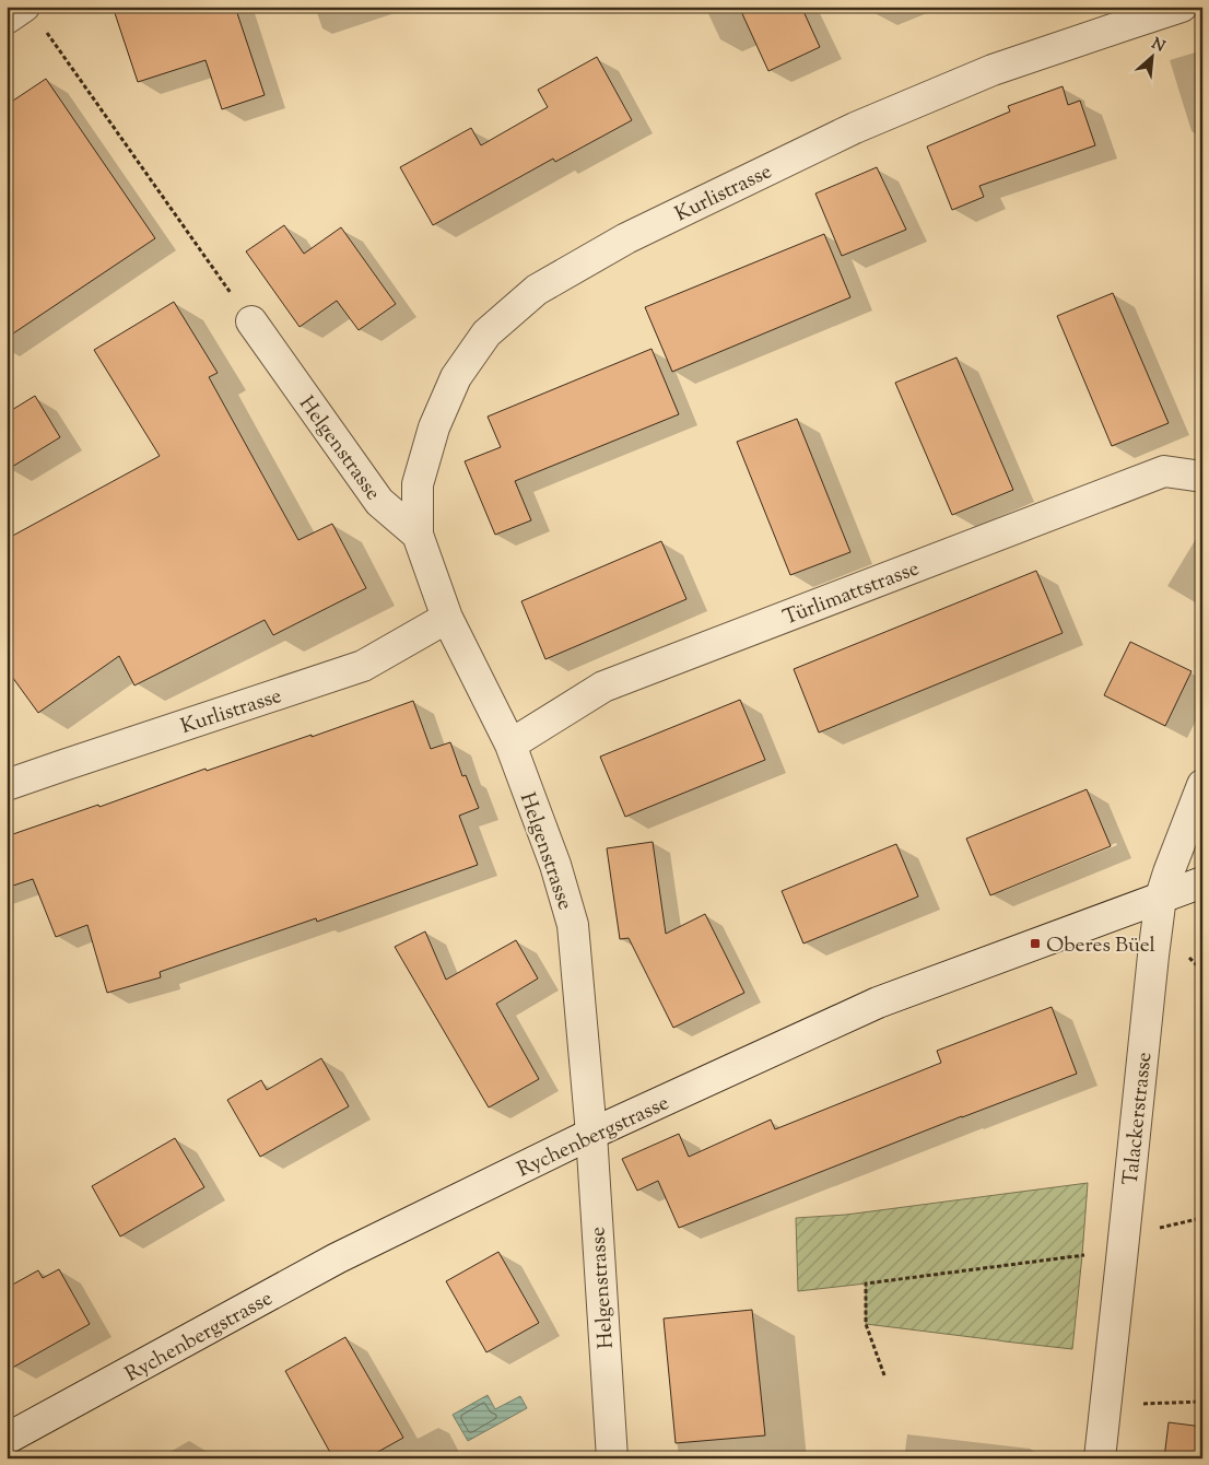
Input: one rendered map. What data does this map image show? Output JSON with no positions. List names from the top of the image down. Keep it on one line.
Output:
{"streets":{"street":["Kurlistrasse","Helgenstrasse","Türlimattstrasse","Talackerstrasse","Rychenbergstrasse"]},"crossings":[["Kurlistrasse","Helgenstrasse"],["Helgenstrasse","Türlimattstrasse"],["Helgenstrasse","Rychenbergstrasse"],["Talackerstrasse","Rychenbergstrasse"]],"places":{"transit":["Oberes Büel"]},"north":"top right"}
